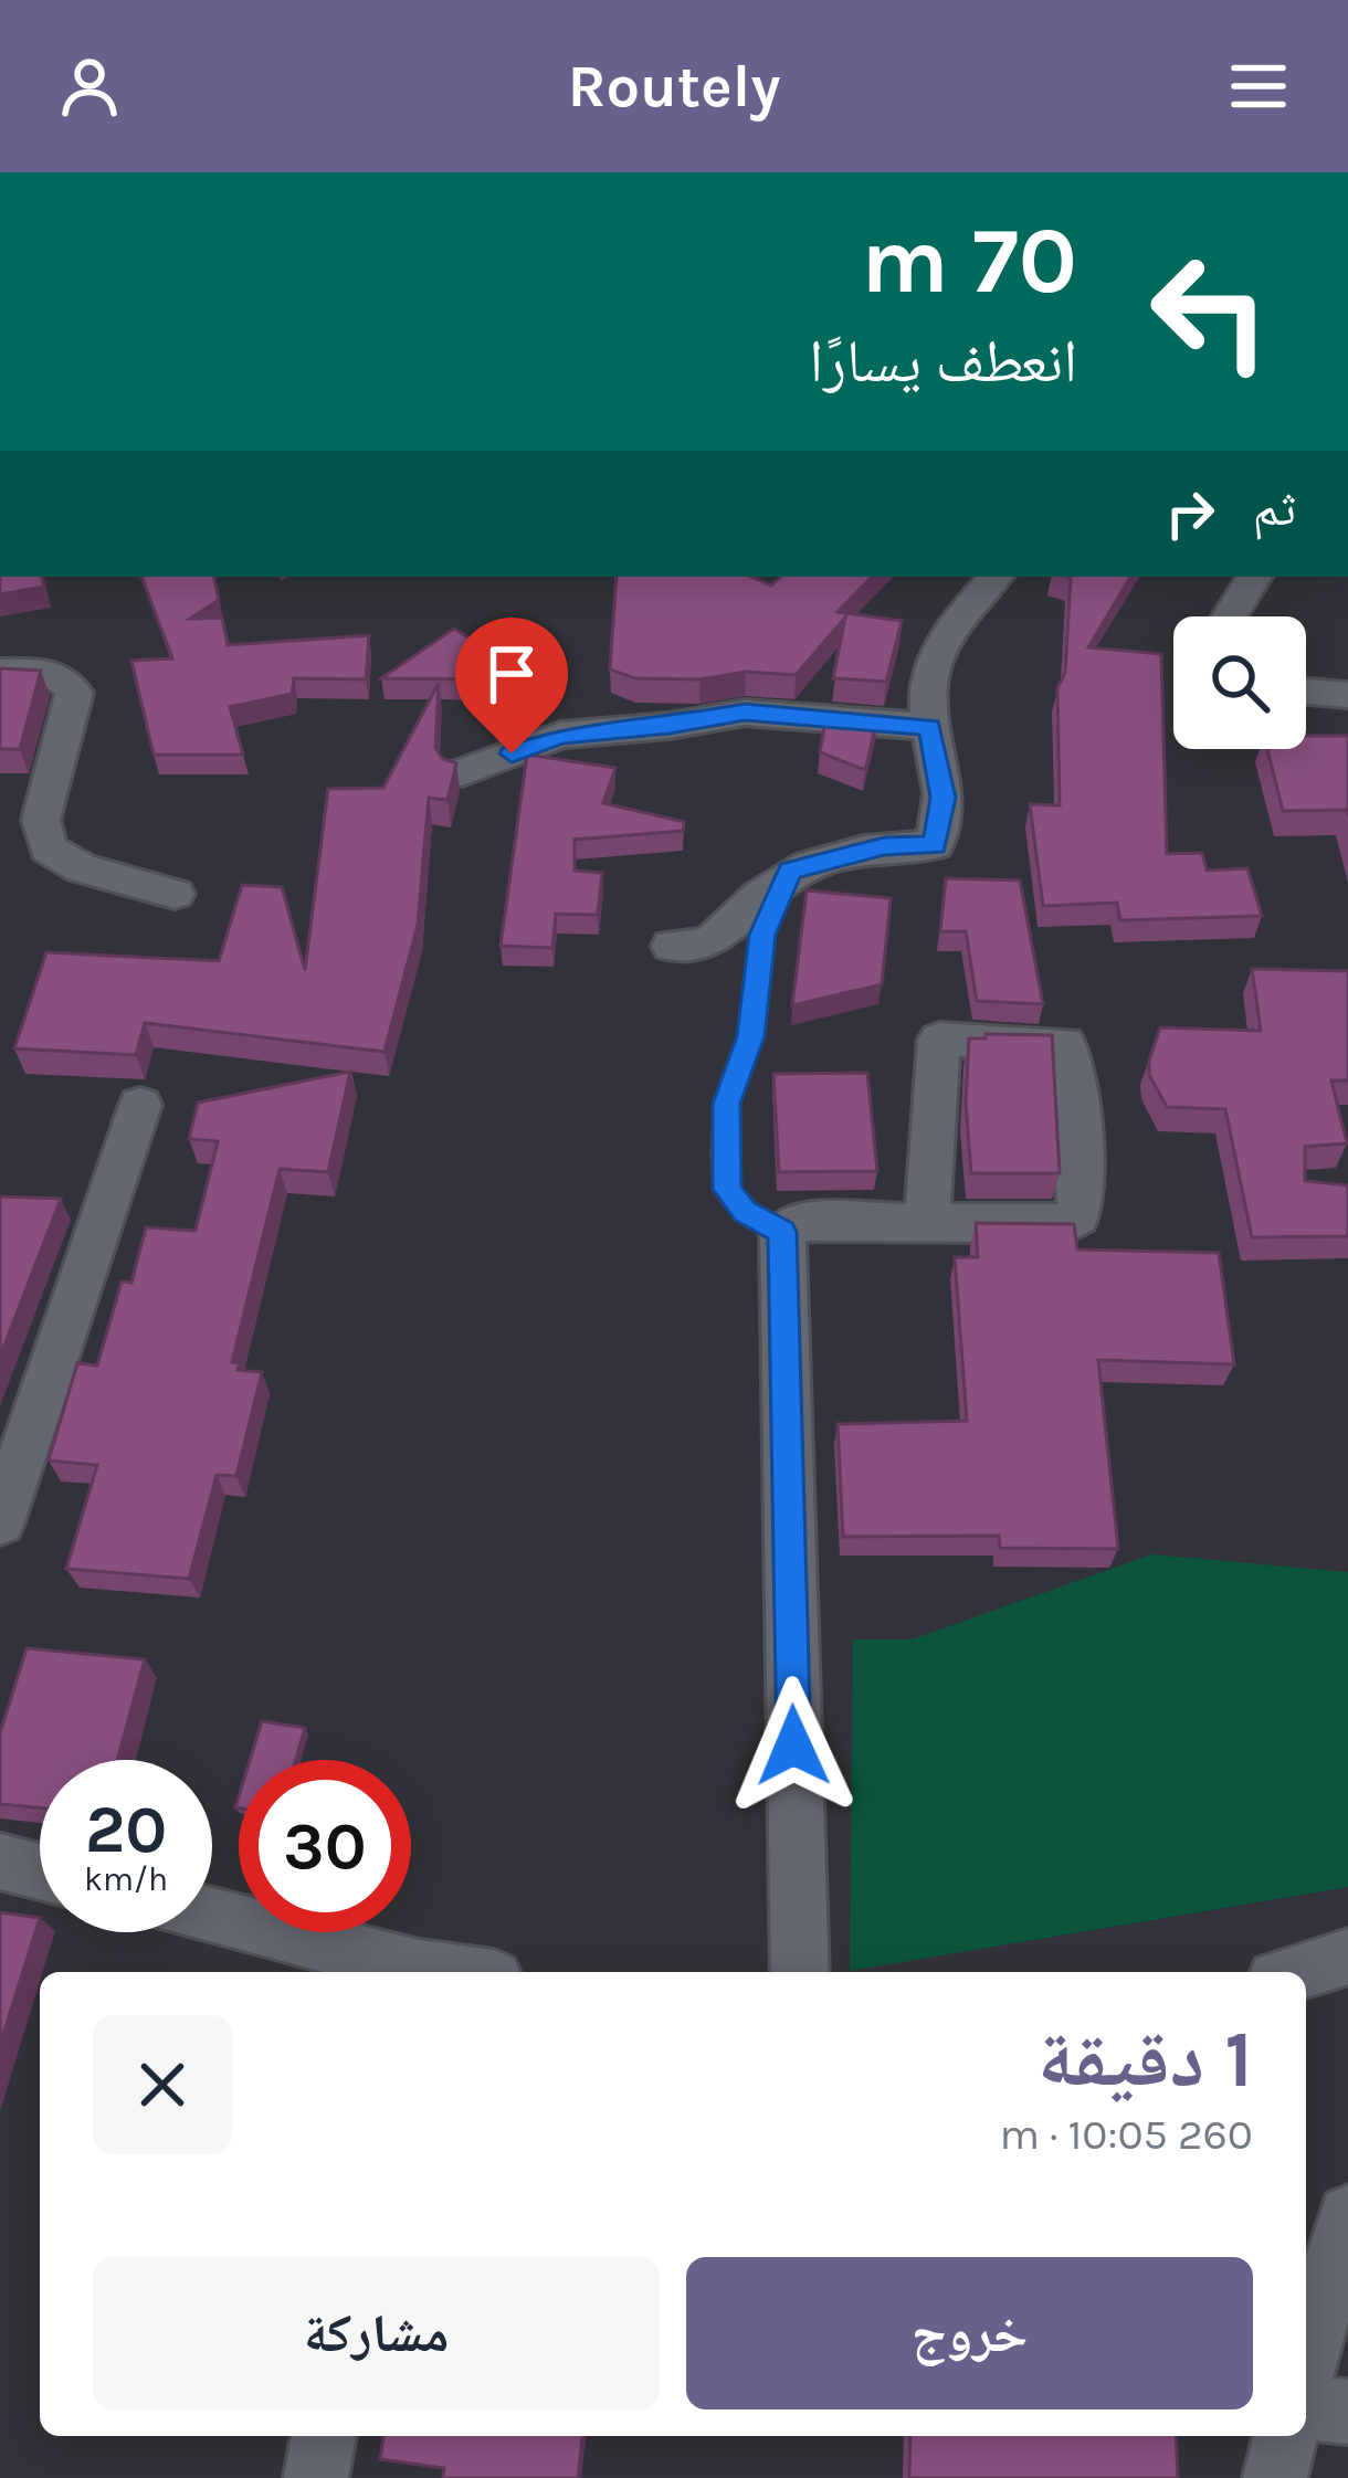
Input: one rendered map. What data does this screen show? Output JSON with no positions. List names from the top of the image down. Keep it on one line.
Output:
{"page":{"header":"Routely","turn":["70 m","انعطف يسارًا"],"then":"ثم","speed":"20 km/h","limit":"30","heading":["1 دقيقة","260 m · 10:05"],"buttons":["خروج","مشاركة"]}}
